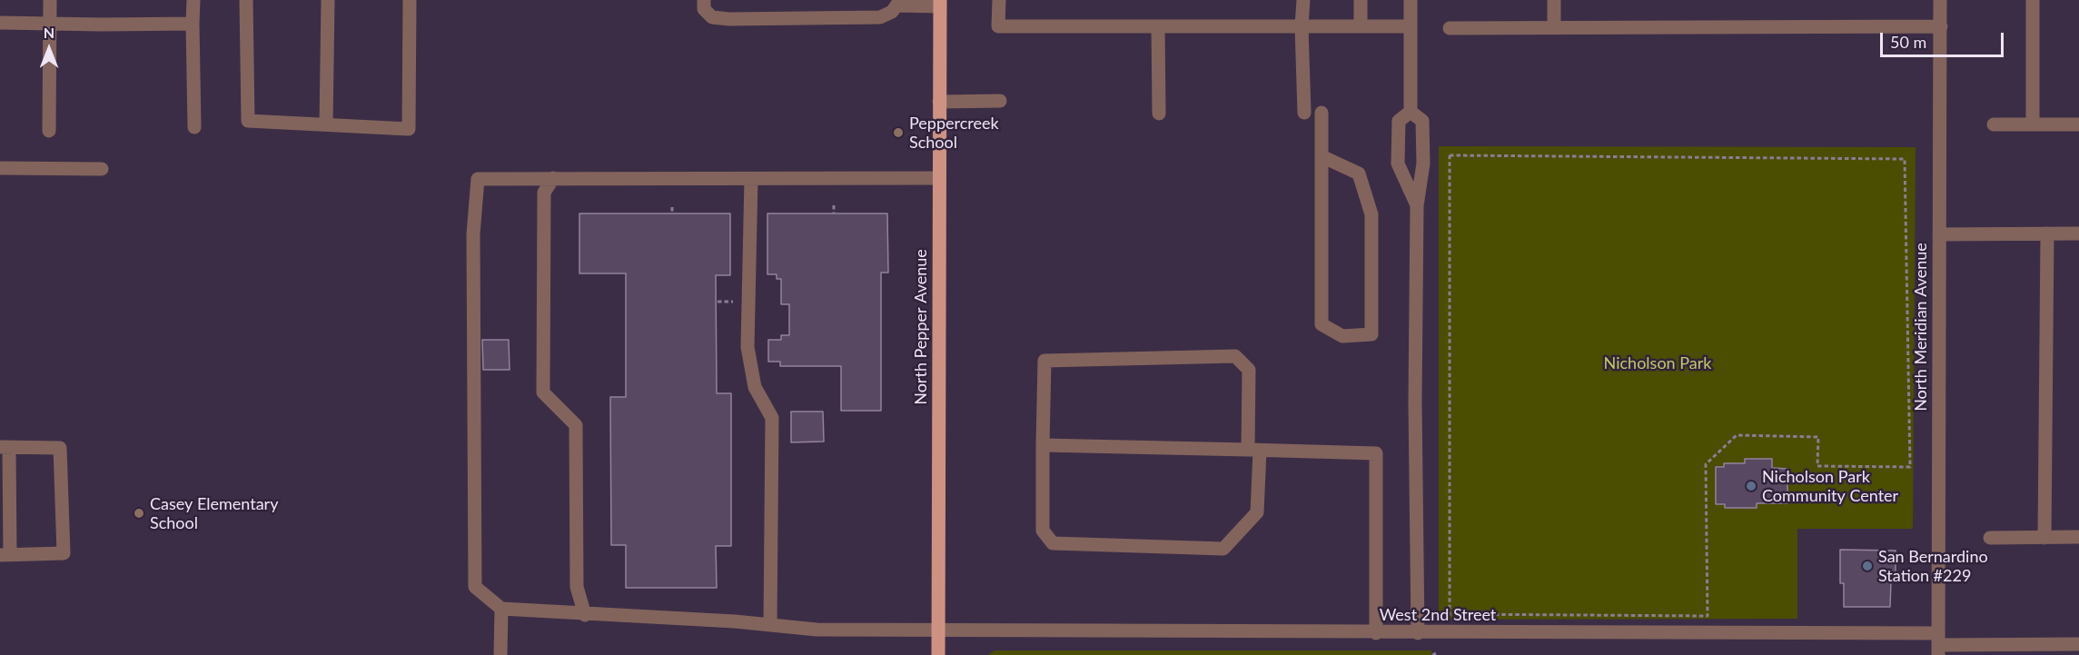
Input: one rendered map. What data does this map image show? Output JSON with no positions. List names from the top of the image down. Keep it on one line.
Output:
{"streets":{"main road":["North Pepper Avenue"],"street":["North Meridian Avenue","West 2nd Street"]},"crossings":[["North Pepper Avenue","West 2nd Street"],["North Meridian Avenue","West 2nd Street"]],"parks":["Nicholson Park"],"places":["Peppercreek School","Nicholson Park Community Center","Casey Elementary School","San Bernardino Station #229"],"scale_bar":"50 m","north":"top"}
